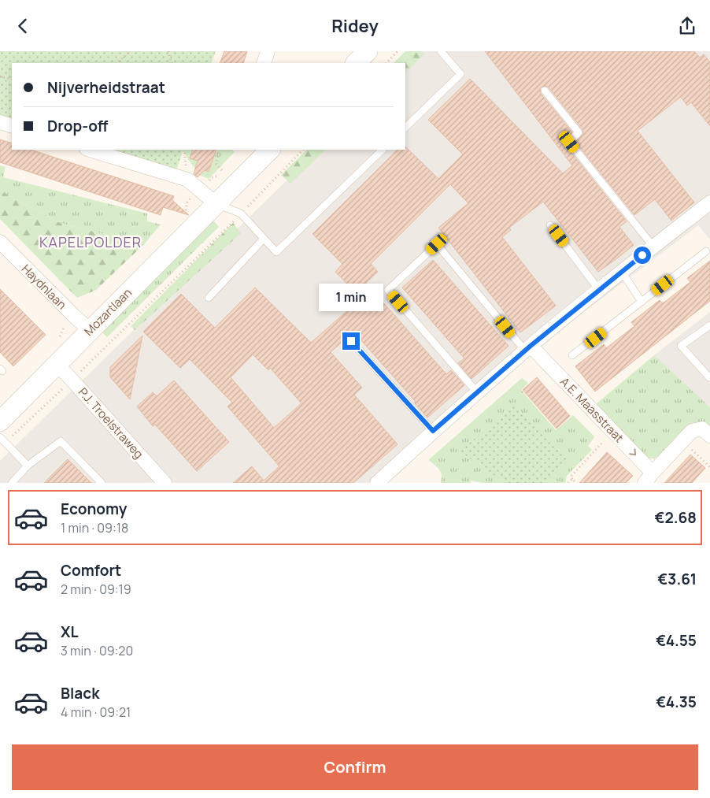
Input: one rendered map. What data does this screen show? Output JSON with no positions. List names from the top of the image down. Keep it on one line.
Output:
{"streets":{"main road":["Mozartlaan"],"street":["Haydnlaan","A.E. Maasstraat","P.J. Troelstraweg"]},"crossings":[["Haydnlaan","Mozartlaan"],["Mozartlaan","P.J. Troelstraweg"]],"one_way":["A.E. Maasstraat"],"districts":["KAPELPOLDER"],"page":{"header":"Ridey","banner":["Nijverheidstraat","Drop-off"],"bubble":"1 min","list":[{"name":"Economy","note":"1 min · 09:18","value":"€2.68"},{"name":"Comfort","note":"2 min · 09:19","value":"€3.61"},{"name":"XL","note":"3 min · 09:20","value":"€4.55"},{"name":"Black","note":"4 min · 09:21","value":"€4.35"}],"buttons":"Confirm"}}
